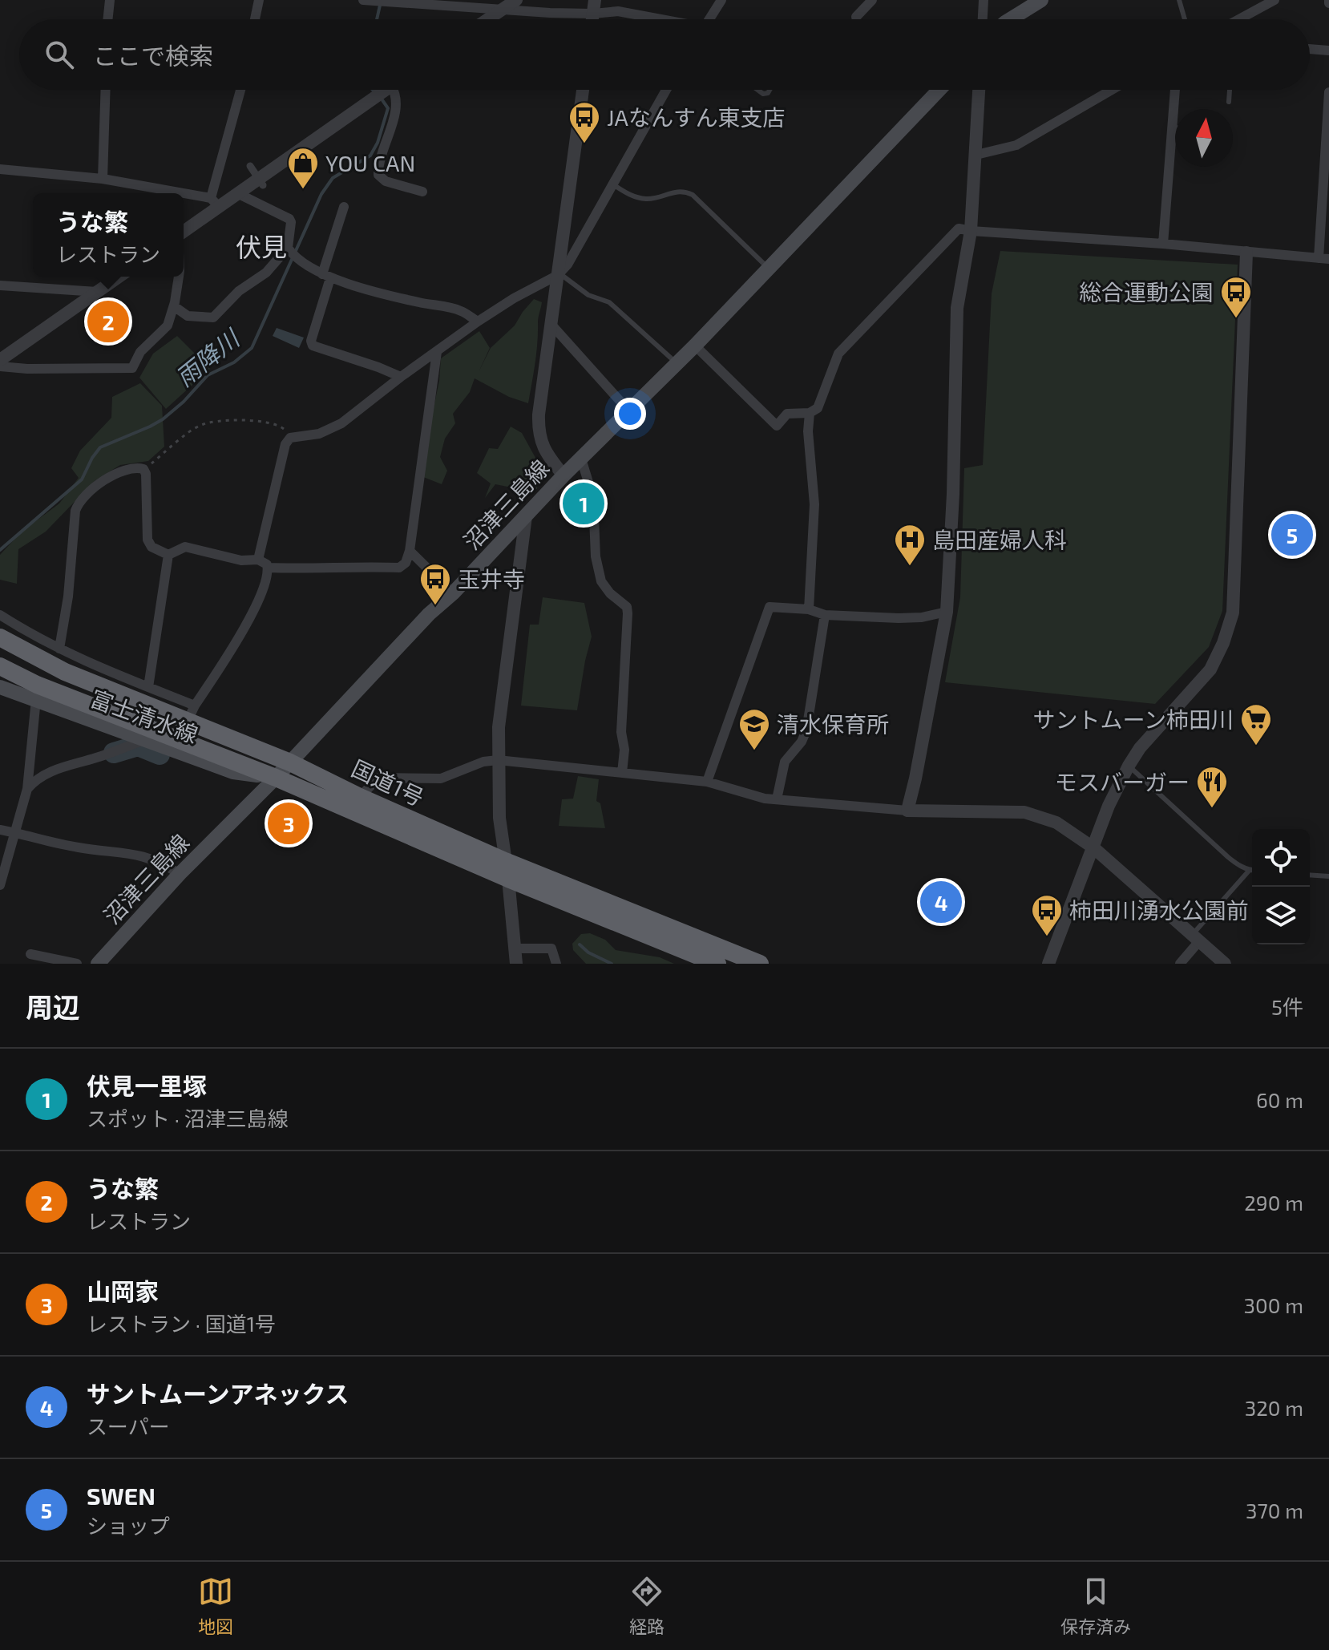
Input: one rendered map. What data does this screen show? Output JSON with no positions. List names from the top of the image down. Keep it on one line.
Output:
{"streets":{"highway":["国道1号"],"main road":["沼津三島線","富士清水線"]},"crossings":[["沼津三島線","富士清水線"],["沼津三島線","国道1号"],["富士清水線","国道1号"]],"districts":["伏見"],"water":["雨降川"],"places":{"bus stop":["JAなんすん東支店","総合運動公園","玉井寺","柿田川湧水公園前"],"shop":["YOU CAN"],"hospital":["島田産婦人科"],"supermarket":["サントムーン柿田川"],"school or university":["清水保育所"],"restaurant":["モスバーガー"]},"north":"top","page":{"search":"ここで検索","popup":["うな繁","レストラン"],"pins":["2","1","5","3","4"],"heading":["周辺","5件"],"list":[{"mark":"1","name":"伏見一里塚","note":"スポット · 沼津三島線","value":"60 m"},{"mark":"2","name":"うな繁","note":"レストラン","value":"290 m"},{"mark":"3","name":"山岡家","note":"レストラン · 国道1号","value":"300 m"},{"mark":"4","name":"サントムーンアネックス","note":"スーパー","value":"320 m"},{"mark":"5","name":"SWEN","note":"ショップ","value":"370 m"}],"nav":["地図","経路","保存済み"]}}
